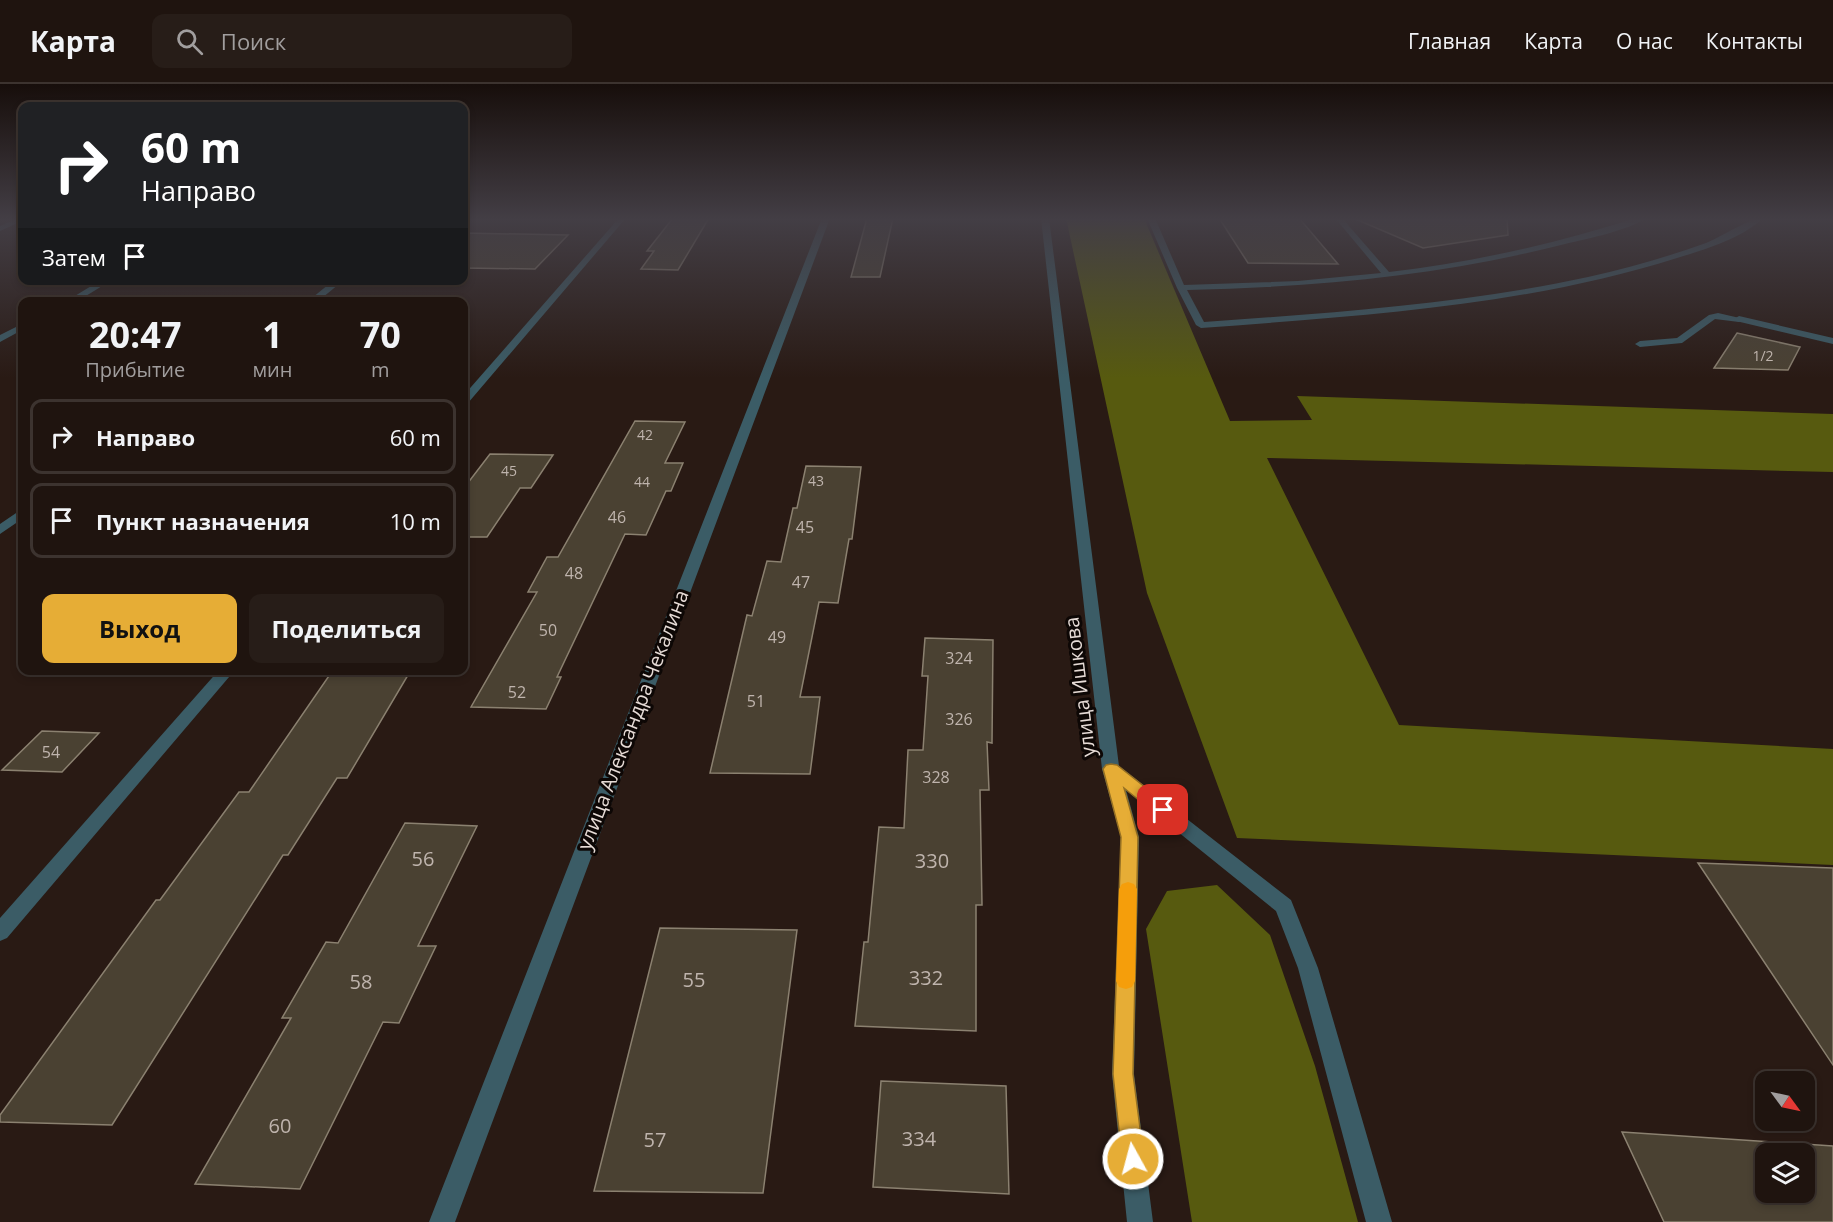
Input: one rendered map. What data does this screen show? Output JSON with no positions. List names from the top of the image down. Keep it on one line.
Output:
{"streets":{"street":["улица Ишкова","улица Александра Чекалина"]},"house_numbers":["1/2","42","45","43","44","46","45","48","47","50","49","324","52","51","326","54","328","56","330","332","55","58","60","334","57"],"north":"bottom right","page":{"header":"Карта","search":"Поиск","nav":["Главная","Карта","О нас","Контакты"],"turn":["60 m","Направо"],"then":"Затем","eta":["20:47","Прибытие","1","мин","70","m"],"list":[{"name":"Направо","value":"60 m"},{"name":"Пункт назначения","value":"10 m"}],"buttons":["Выход","Поделиться"]}}
